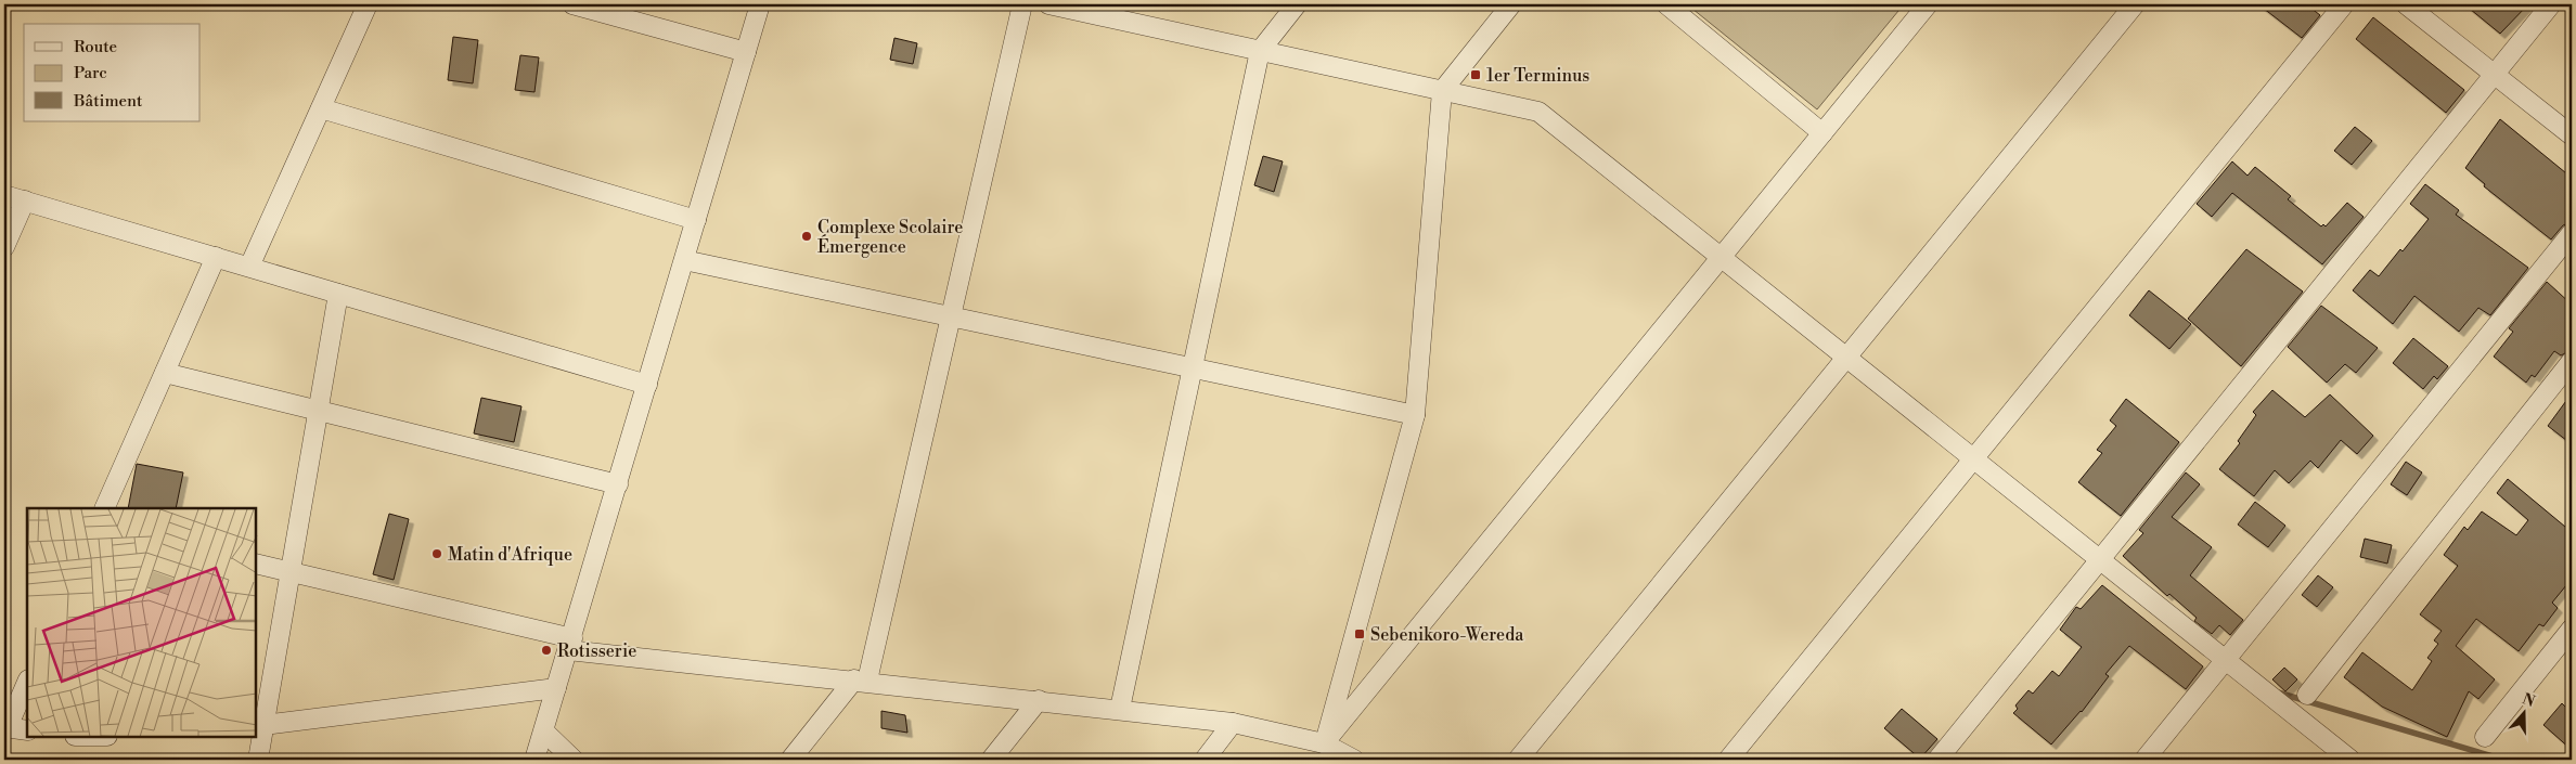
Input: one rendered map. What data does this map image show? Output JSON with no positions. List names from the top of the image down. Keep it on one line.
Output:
{"places":{"transit":["1er Terminus","Sebenikoro-Wereda"],"other":["Complexe Scolaire Émergence","Matin d'Afrique","Rotisserie"]},"legend":["Route","Parc","Bâtiment"],"north":"top"}
